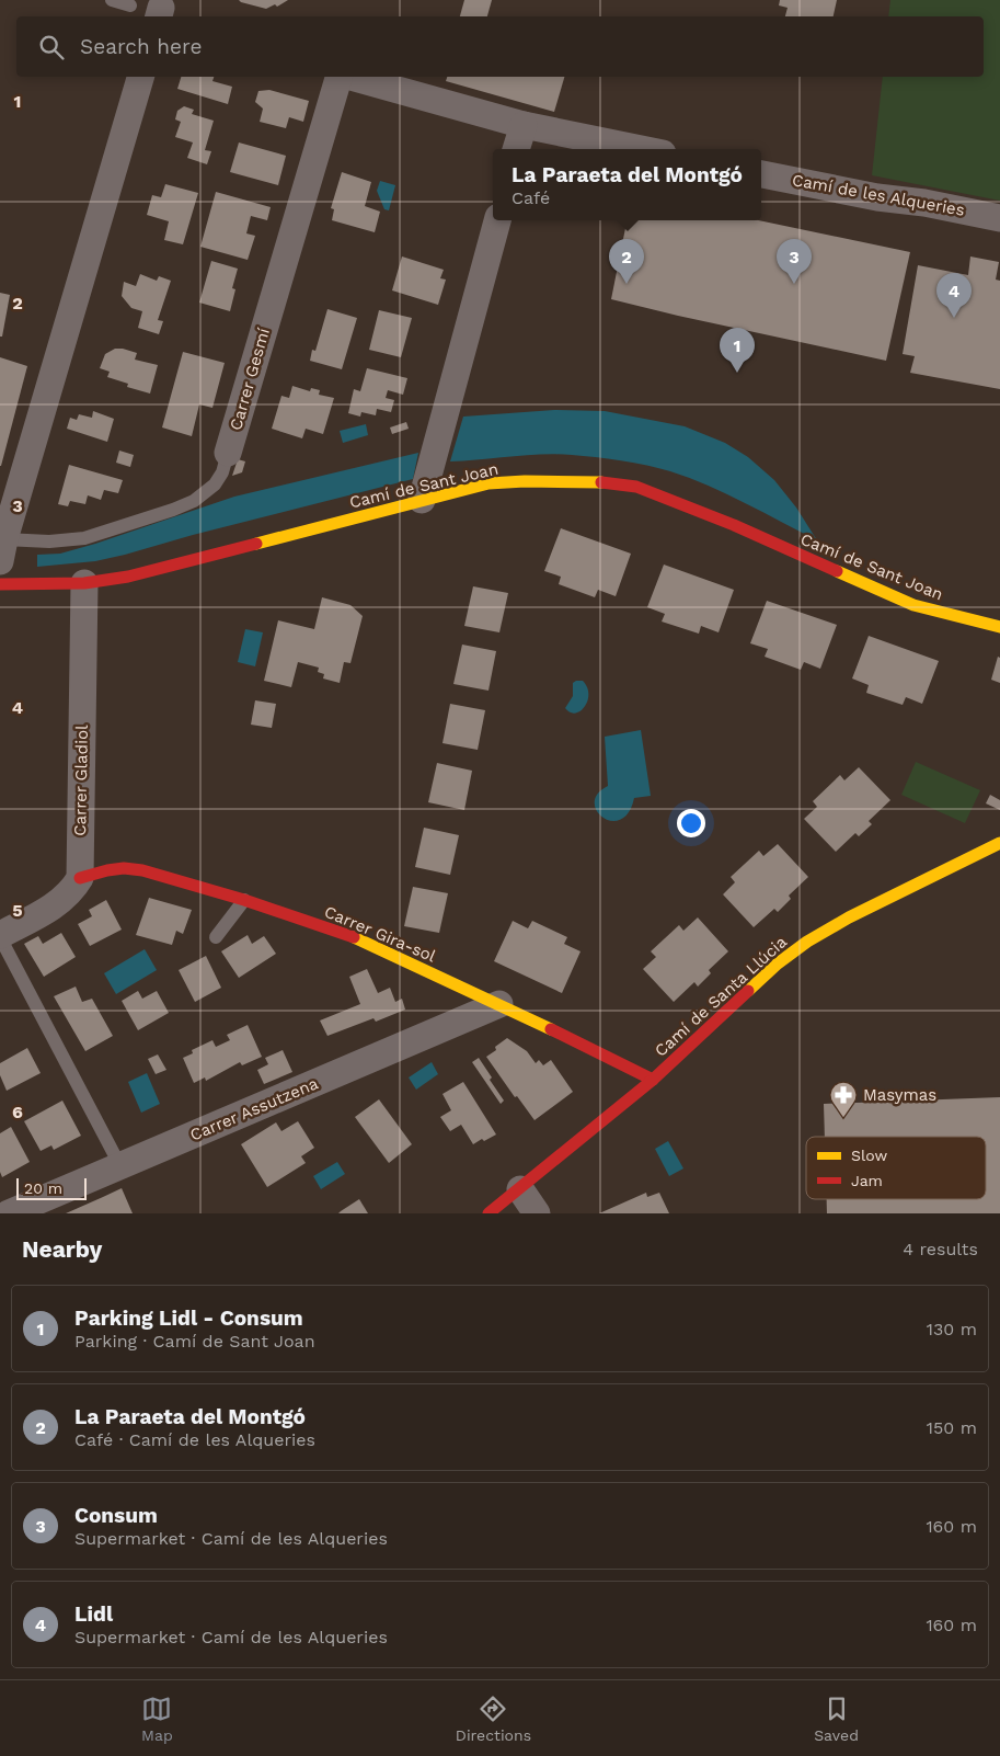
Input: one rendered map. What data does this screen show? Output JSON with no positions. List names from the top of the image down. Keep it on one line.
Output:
{"streets":{"street":["Camí de les Alqueries","Carrer Gesmí","Camí de Sant Joan","Carrer Gladiol","Carrer Gira-sol","Camí de Santa Llúcia","Carrer Assutzena"]},"crossings":[["Camí de Sant Joan","Carrer Gladiol"],["Carrer Gladiol","Carrer Gira-sol"],["Carrer Gira-sol","Camí de Santa Llúcia"],["Carrer Gira-sol","Carrer Assutzena"]],"places":{"pharmacy":["Masymas"]},"legend":["Slow","Jam"],"scale_bar":"20 m","page":{"search":"Search here","popup":["La Paraeta del Montgó","Café"],"pins":["2","3","4","1"],"scale":"20 m","heading":["Nearby","4 results"],"list":[{"mark":"1","name":"Parking Lidl - Consum","note":"Parking · Camí de Sant Joan","value":"130 m"},{"mark":"2","name":"La Paraeta del Montgó","note":"Café · Camí de les Alqueries","value":"150 m"},{"mark":"3","name":"Consum","note":"Supermarket · Camí de les Alqueries","value":"160 m"},{"mark":"4","name":"Lidl","note":"Supermarket · Camí de les Alqueries","value":"160 m"}],"nav":["Map","Directions","Saved"]},"grid":{"rows":["1","2","3","4","5","6"]}}
